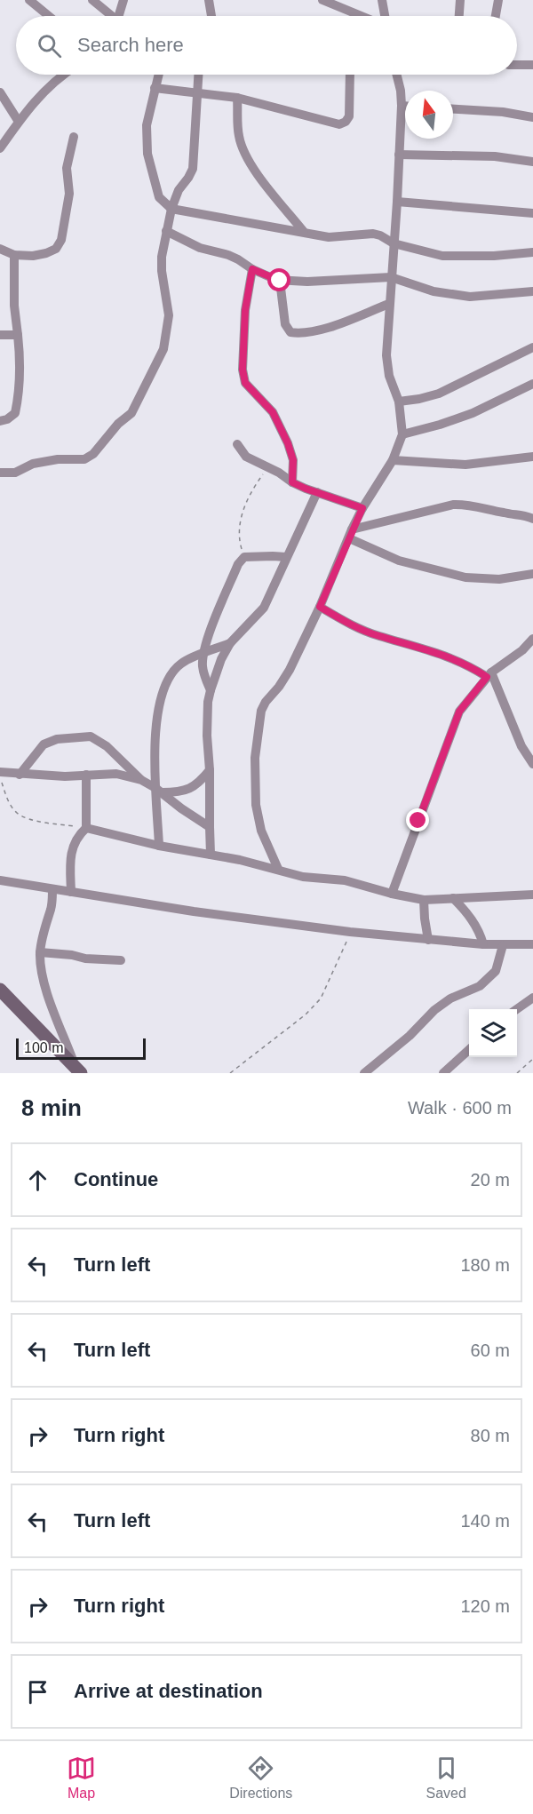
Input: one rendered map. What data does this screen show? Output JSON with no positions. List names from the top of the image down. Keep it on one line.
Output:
{"scale_bar":"100 m","north":"top","page":{"search":"Search here","scale":"100 m","heading":["8 min","Walk · 600 m"],"list":[["Continue","20 m"],["Turn left","180 m"],["Turn left","60 m"],["Turn right","80 m"],["Turn left","140 m"],["Turn right","120 m"],"Arrive at destination"],"nav":["Map","Directions","Saved"]}}
